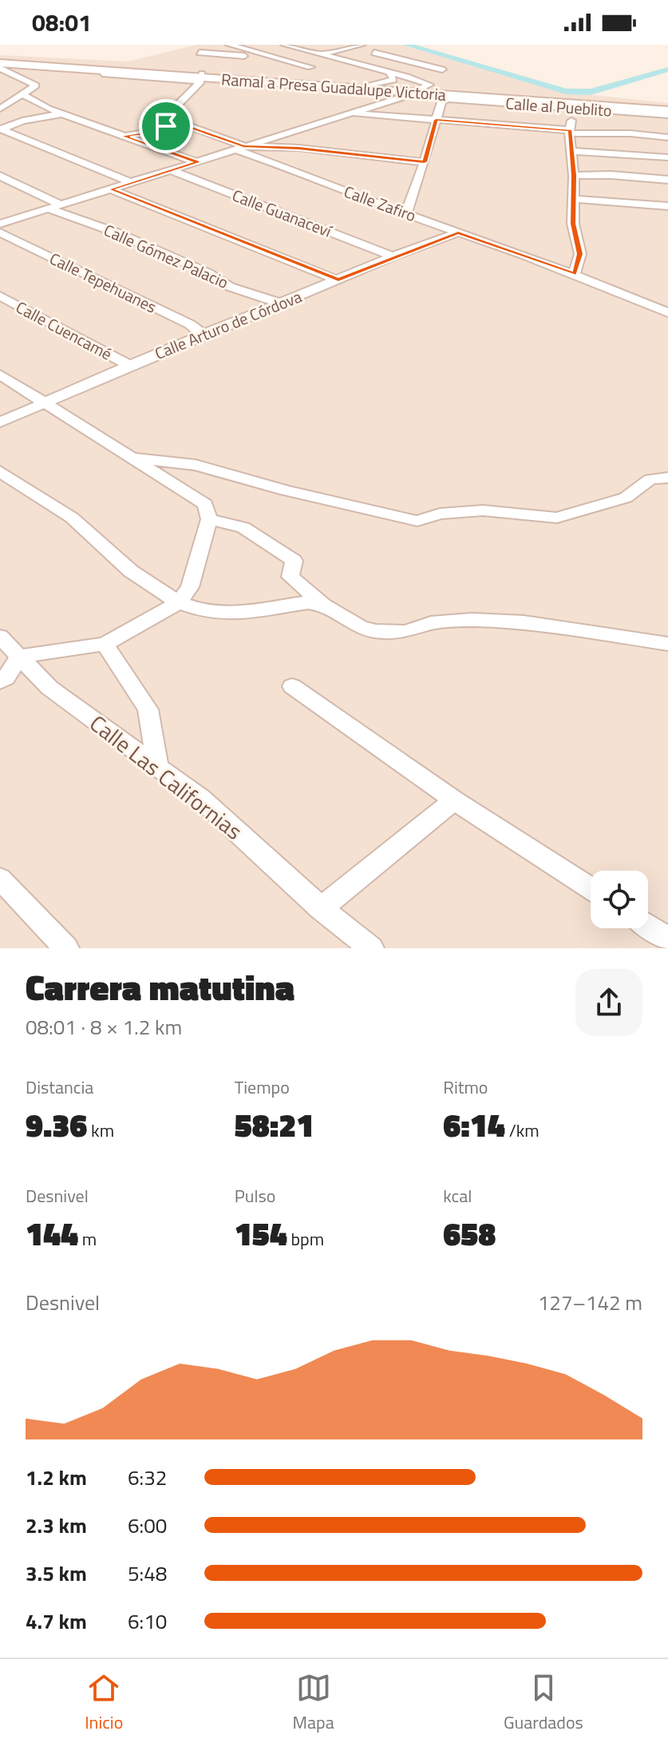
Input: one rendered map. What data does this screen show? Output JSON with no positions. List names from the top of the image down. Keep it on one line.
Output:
{"streets":{"main road":["Ramal a Presa Guadalupe Victoria"],"street":["Calle Zafiro","Calle Guanaceví","Calle Gómez Palacio","Calle Tepehuanes","Calle Arturo de Córdova","Calle Cuencamé","Calle Las Californias"]},"crossings":[["Calle Zafiro","Calle Arturo de Córdova"],["Calle Guanaceví","Calle Arturo de Córdova"],["Calle Gómez Palacio","Calle Arturo de Córdova"],["Calle Tepehuanes","Calle Arturo de Córdova"],["Calle Arturo de Córdova","Calle Cuencamé"]],"page":{"status":"08:01","heading":["Carrera matutina","08:01 · 8 × 1.2 km"],"stats":[["Distancia","9.36 km"],["Tiempo","58:21"],["Ritmo","6:14 /km"],["Desnivel","144 m"],["Pulso","154 bpm"],["kcal","658"]],"chart":["Desnivel","127–142 m"],"list":[{"name":"1.2 km","note":"6:32"},{"name":"2.3 km","note":"6:00"},{"name":"3.5 km","note":"5:48"},{"name":"4.7 km","note":"6:10"}],"tabs":["Inicio","Mapa","Guardados"]}}
